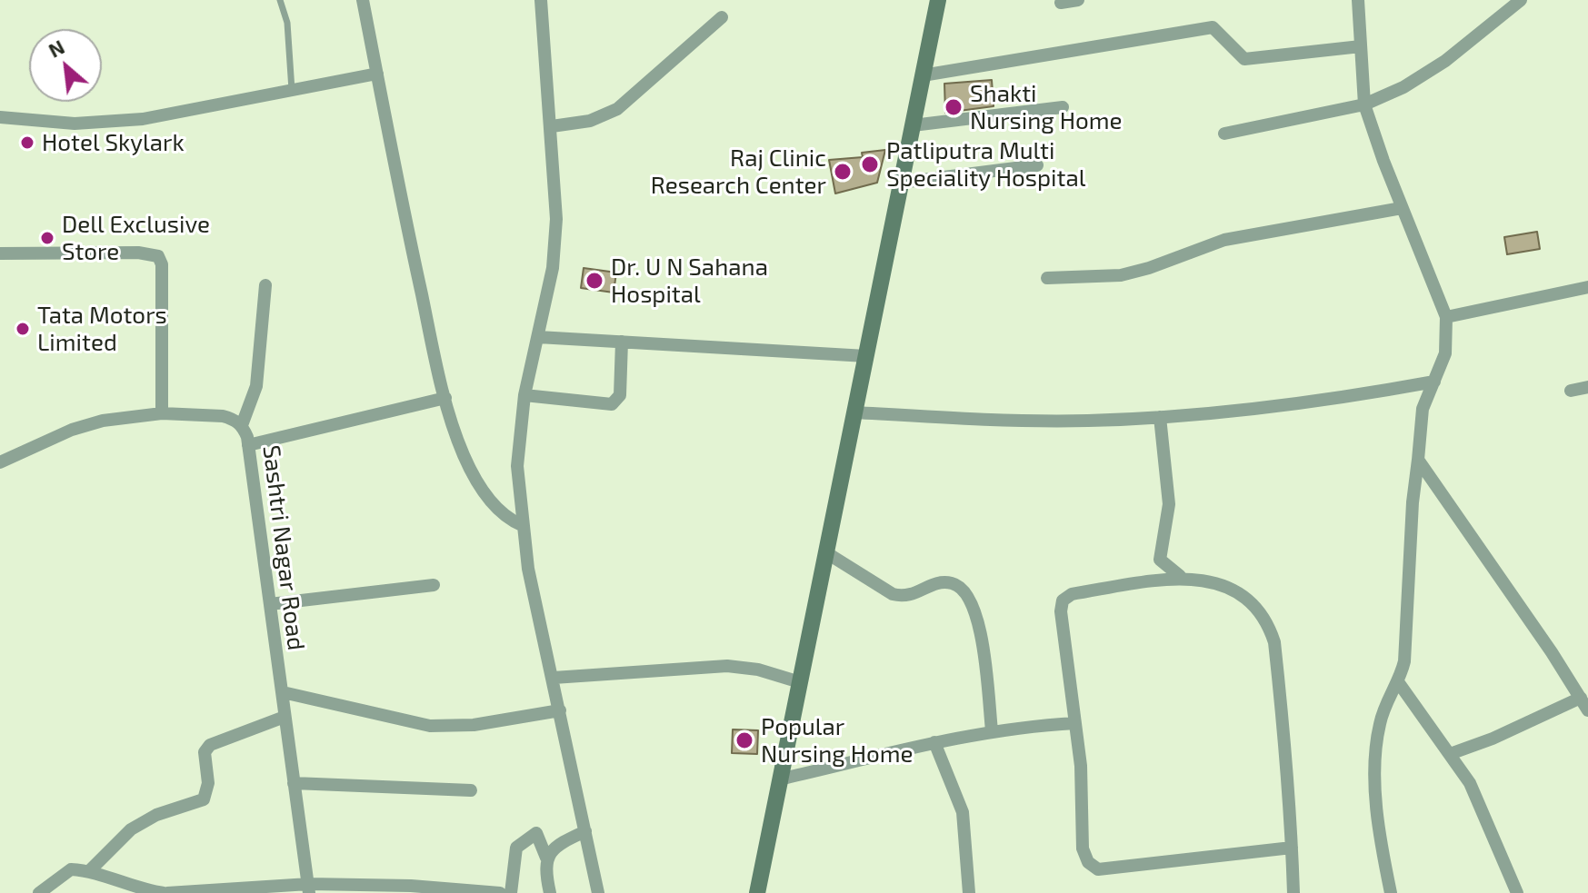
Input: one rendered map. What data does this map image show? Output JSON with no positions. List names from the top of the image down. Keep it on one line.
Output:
{"streets":{"street":["Sashtri Nagar Road"]},"places":["Shakti Nursing Home","Hotel Skylark","Patliputra Multi Speciality Hospital","Raj Clinic Research Center","Dell Exclusive Store","Dr. U N Sahana Hospital","Tata Motors Limited","Popular Nursing Home"],"north":"top left"}
